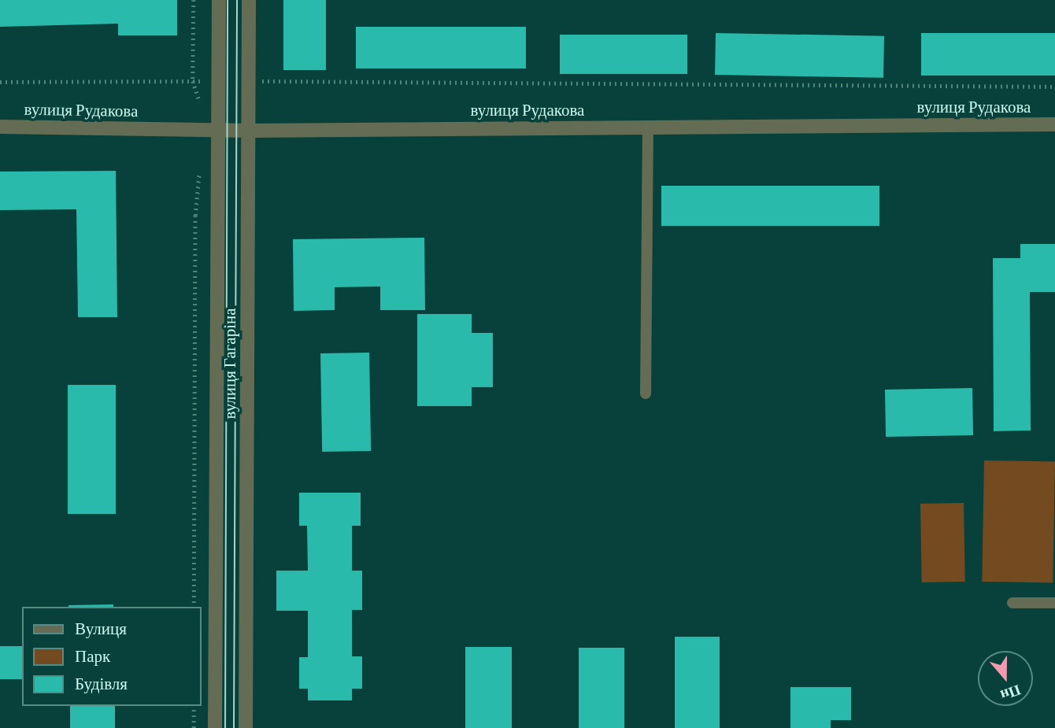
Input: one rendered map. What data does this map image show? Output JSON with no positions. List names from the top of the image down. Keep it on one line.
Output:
{"streets":{"street":["вулиця Рудакова","вулиця Гагаріна"]},"crossings":[["вулиця Рудакова","вулиця Гагаріна"]],"legend":["Вулиця","Парк","Будівля"],"north":"bottom"}
